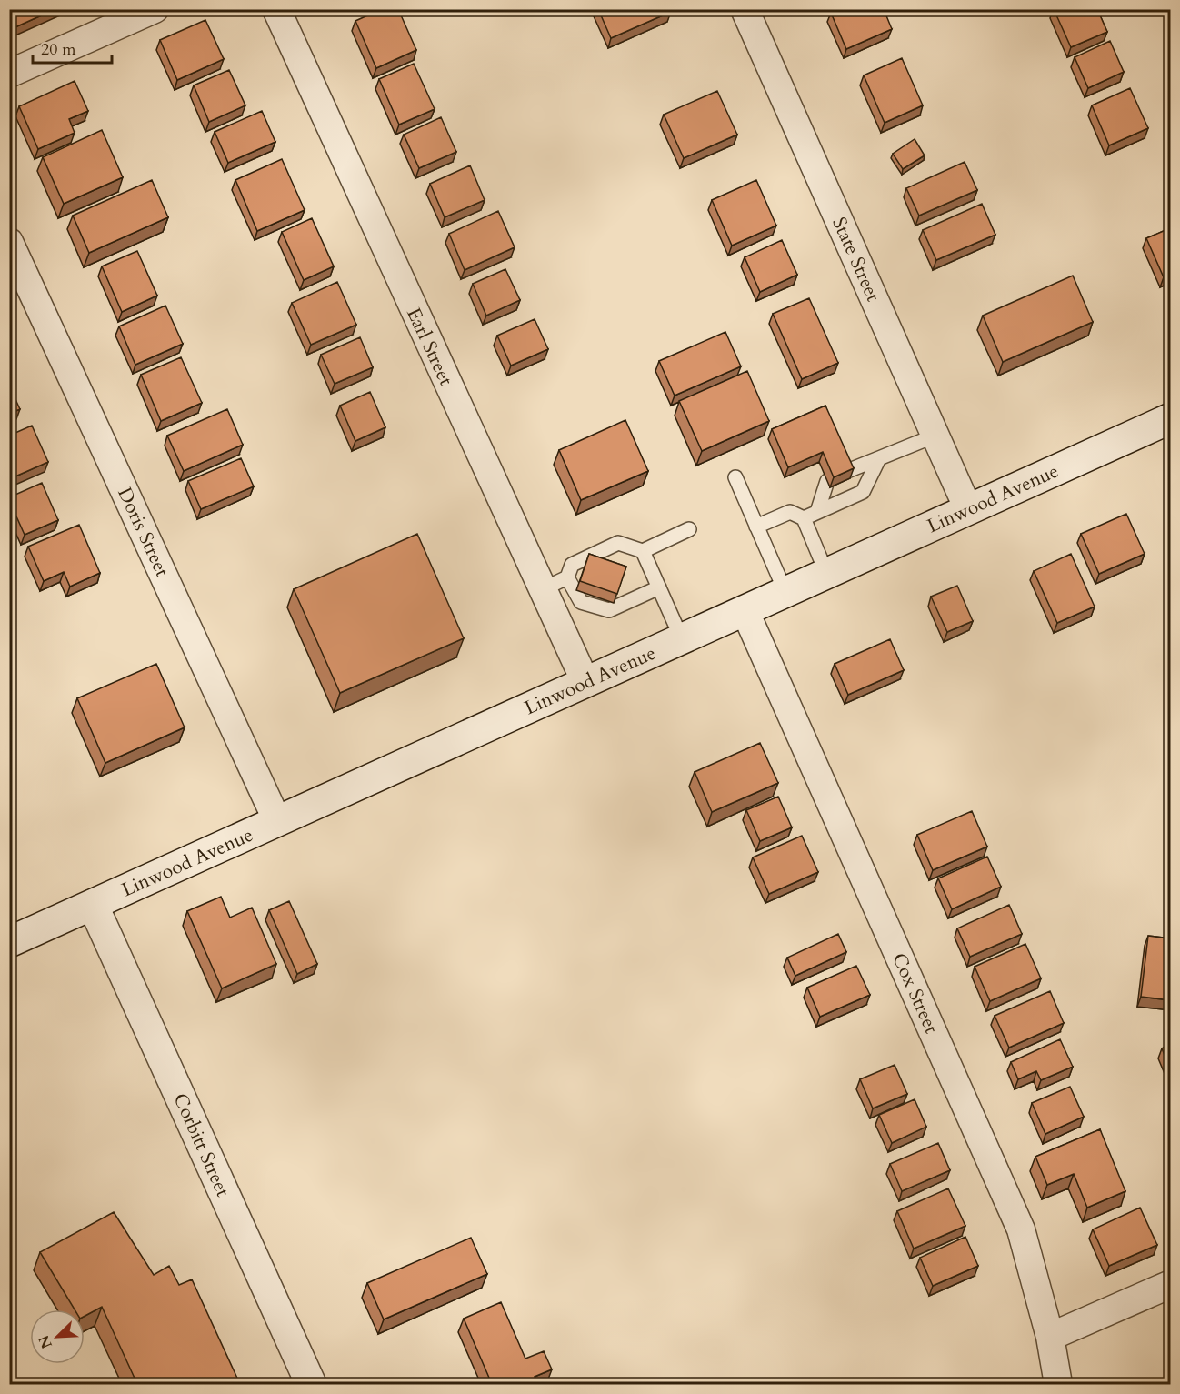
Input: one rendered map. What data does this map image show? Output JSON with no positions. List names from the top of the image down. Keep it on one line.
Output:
{"streets":{"main road":["Linwood Avenue","Corbitt Street"],"street":["State Street","Earl Street","Doris Street","Cox Street"]},"crossings":[["State Street","Linwood Avenue"],["Earl Street","Linwood Avenue"],["Linwood Avenue","Doris Street"],["Linwood Avenue","Cox Street"],["Linwood Avenue","Corbitt Street"]],"scale_bar":"20 m","north":"bottom left"}
